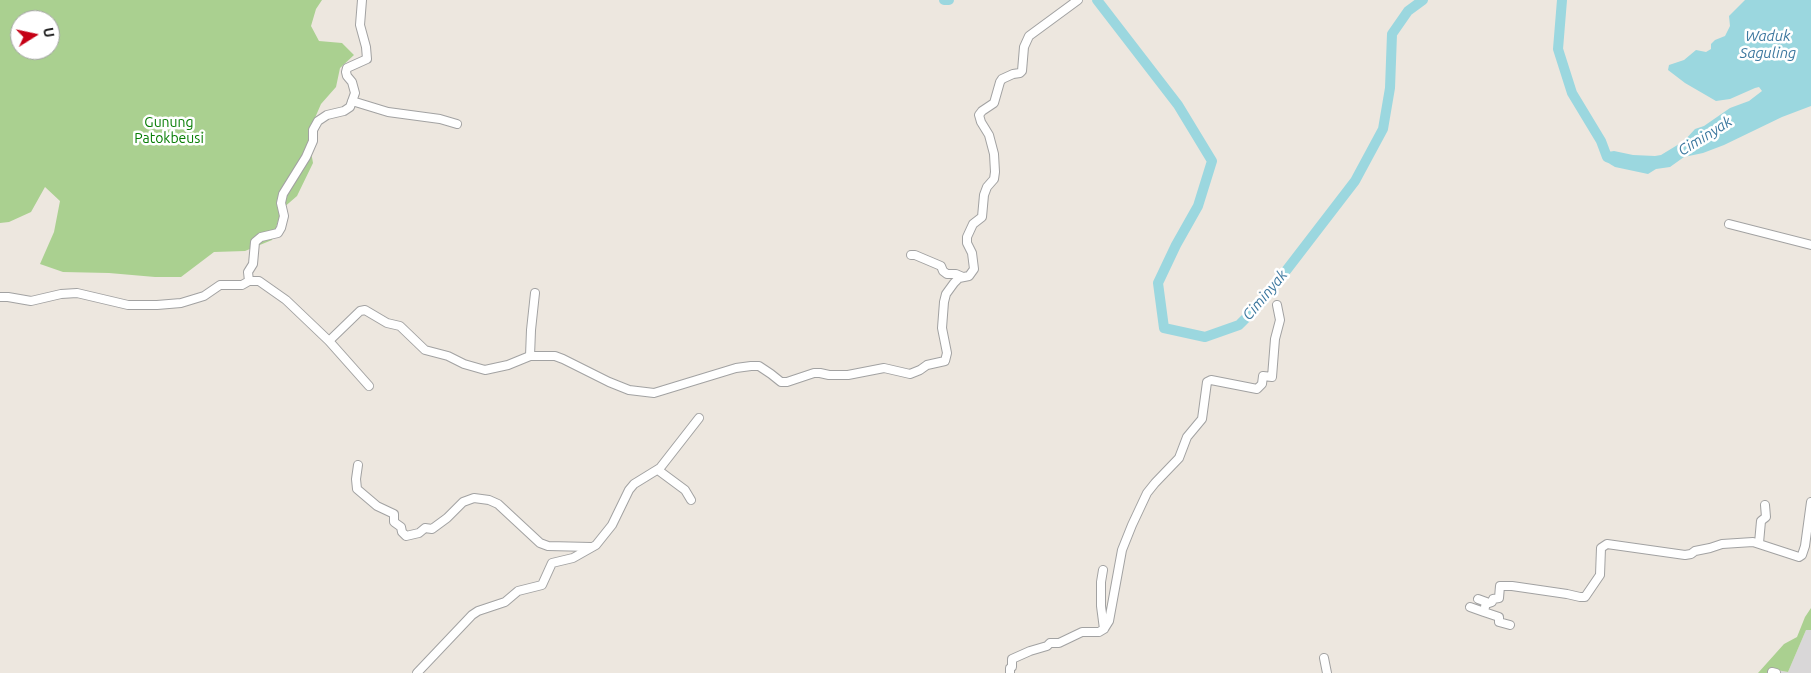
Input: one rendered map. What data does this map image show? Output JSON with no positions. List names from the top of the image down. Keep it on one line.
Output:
{"water":["Waduk Saguling","Ciminyak"],"parks":["Gunung Patokbeusi"],"north":"right"}
